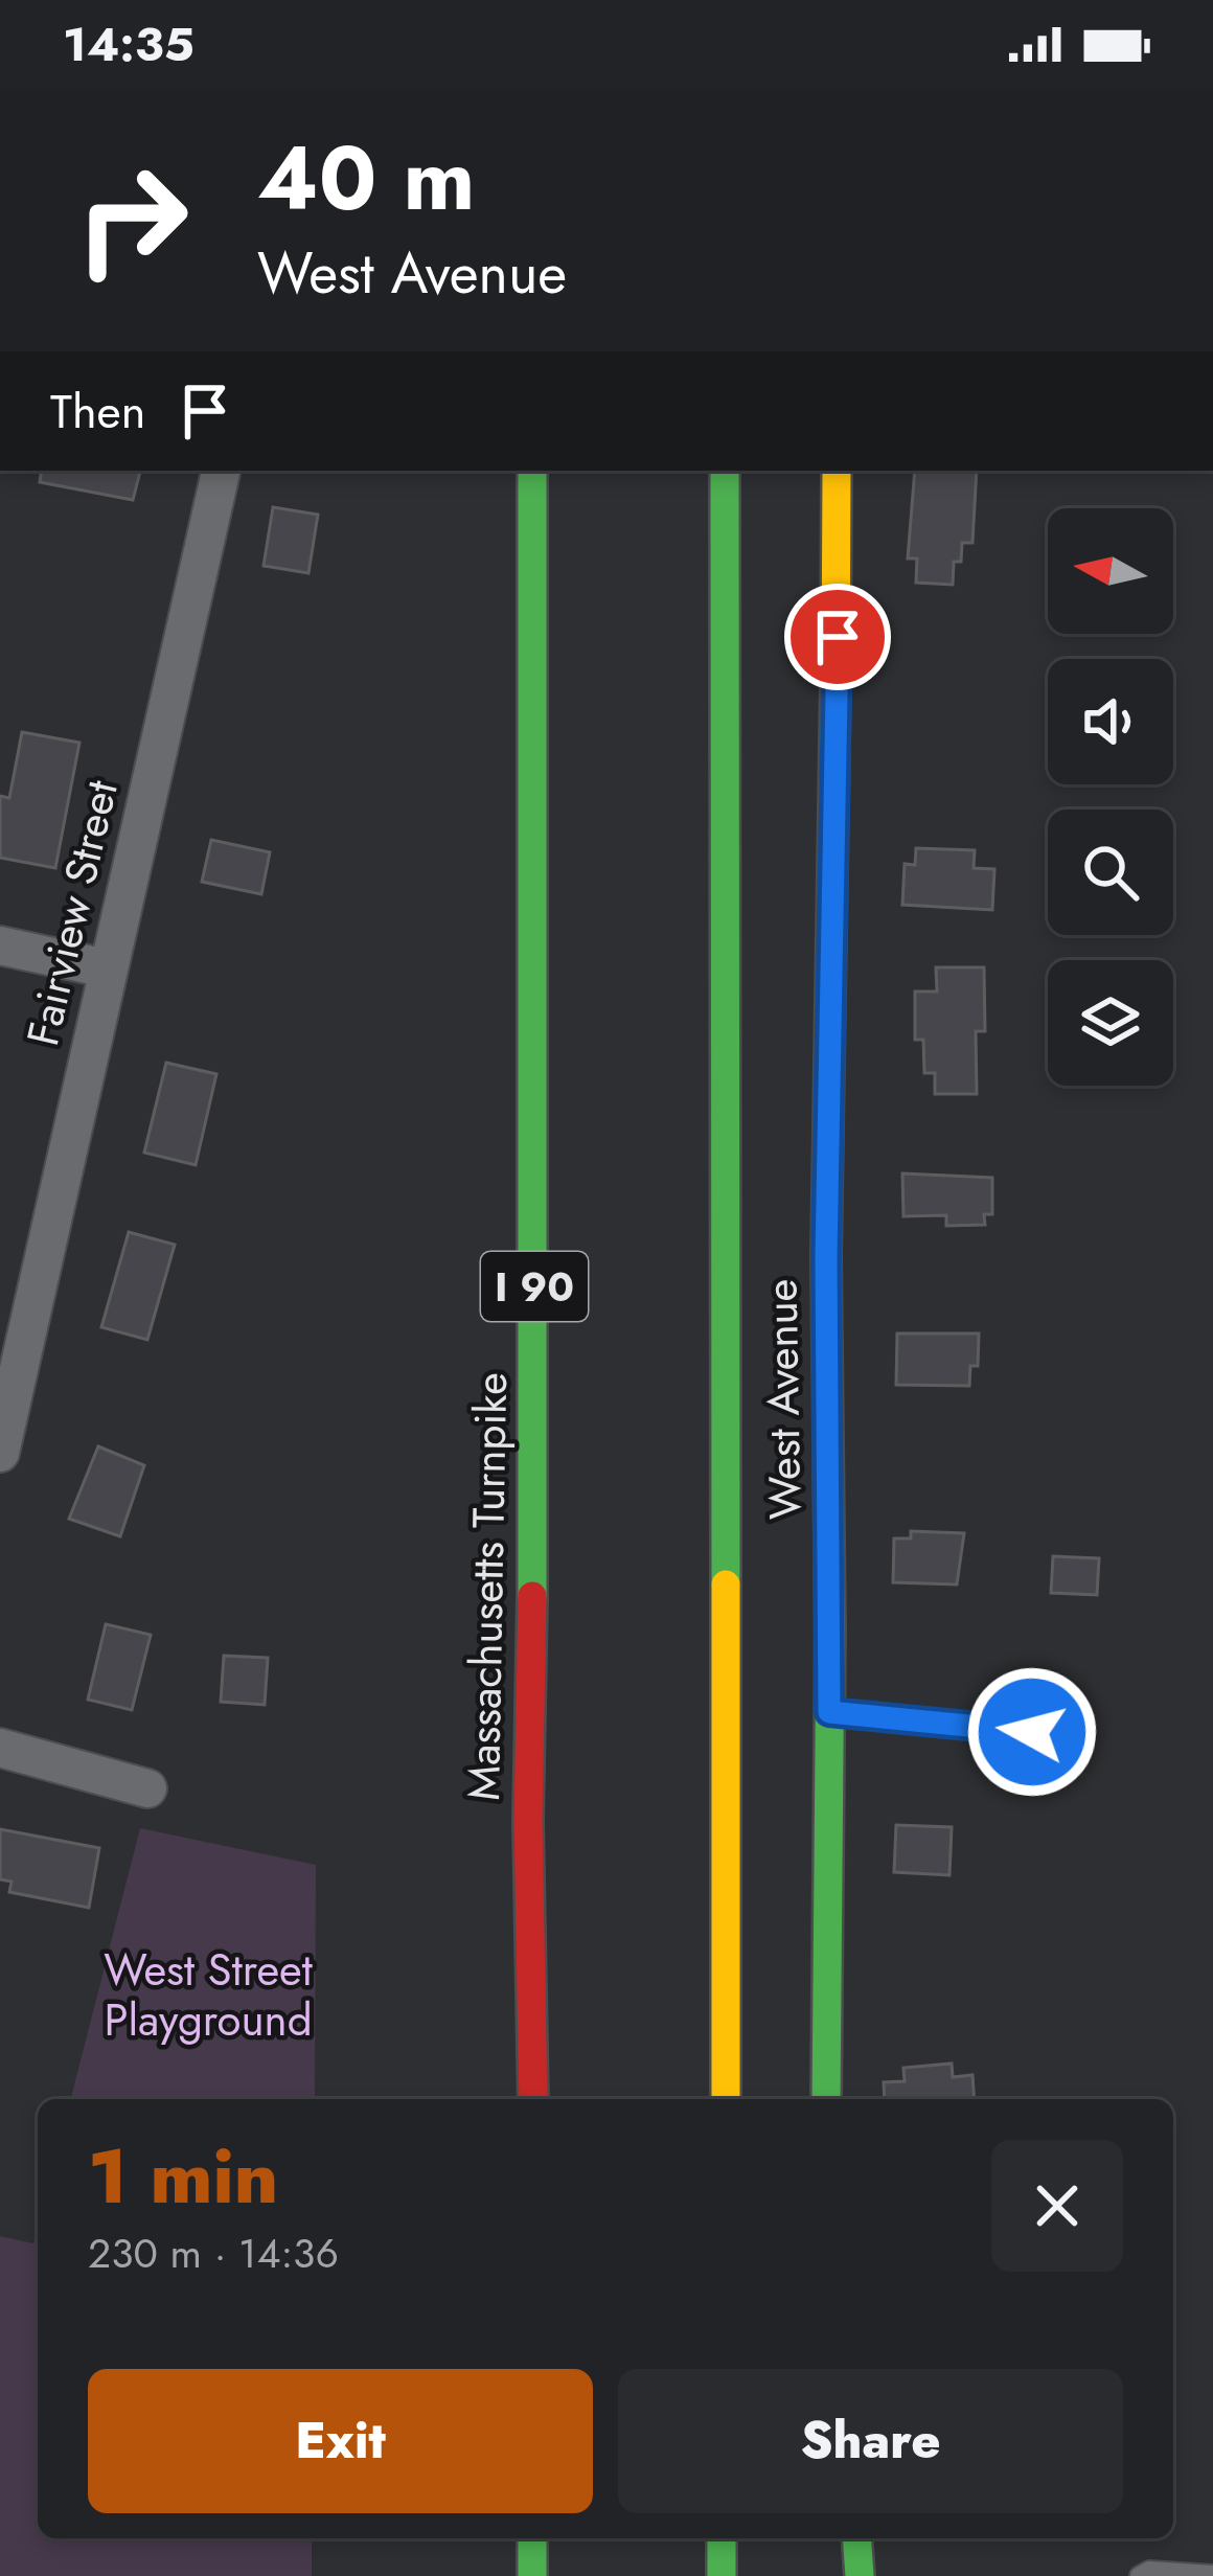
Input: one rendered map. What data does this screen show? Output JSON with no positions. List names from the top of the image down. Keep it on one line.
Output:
{"streets":{"main road":["I 90","West Avenue","Massachusetts Turnpike"],"street":["Fairview Street"]},"parks":["West Street Playground"],"north":"left","page":{"status":"14:35","turn":["40 m","West Avenue"],"then":"Then","heading":["1 min","230 m · 14:36"],"buttons":["Exit","Share"]}}
